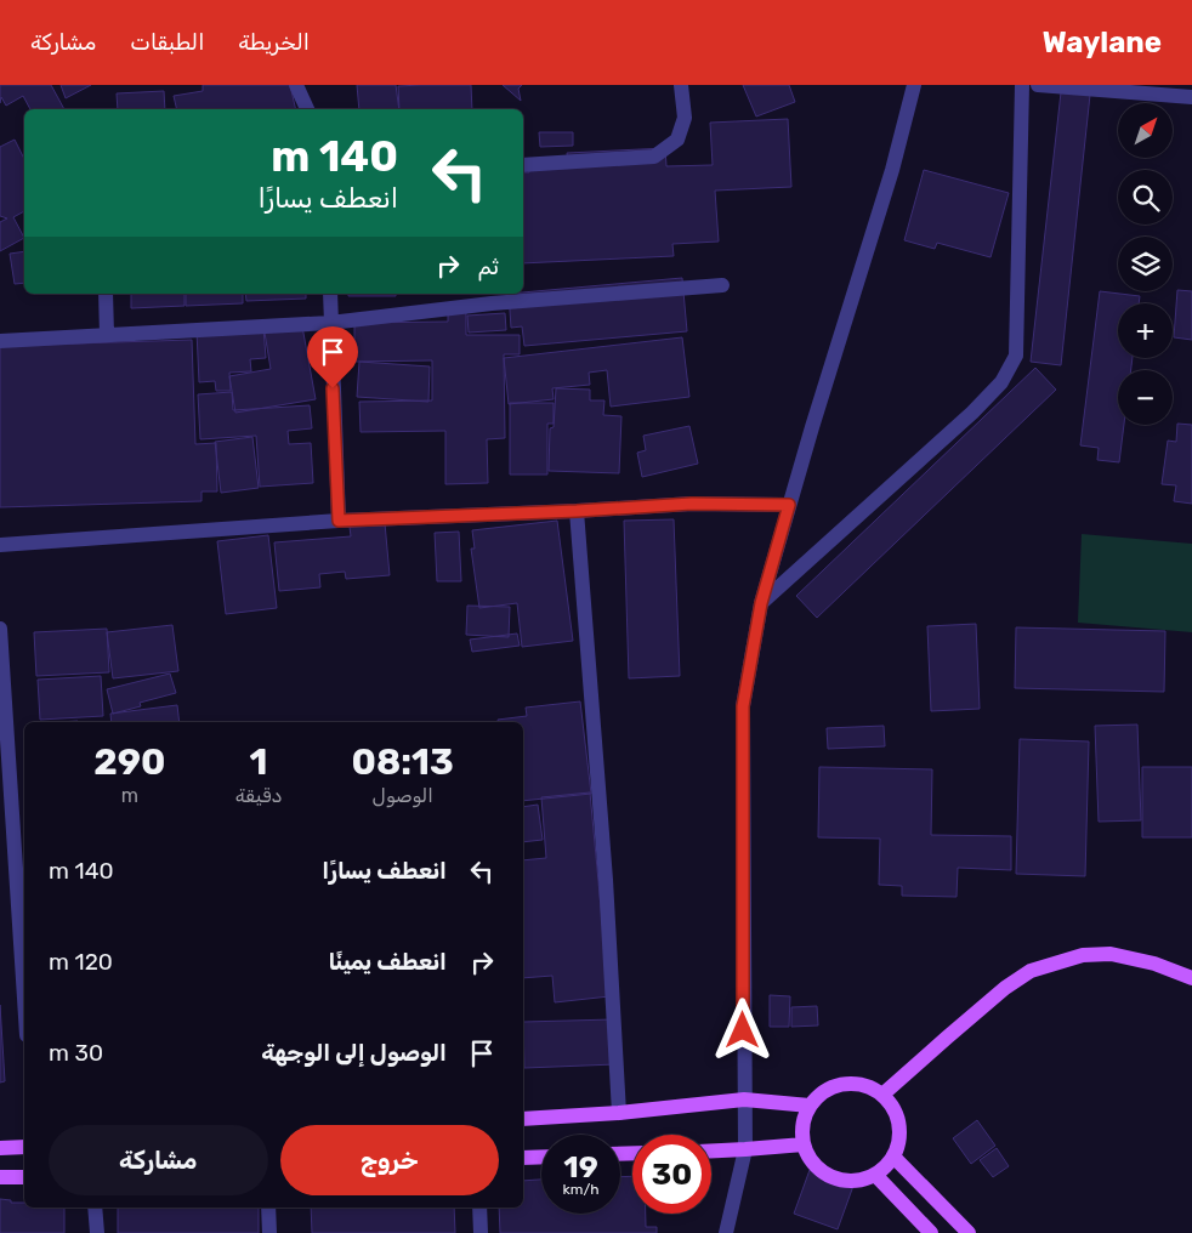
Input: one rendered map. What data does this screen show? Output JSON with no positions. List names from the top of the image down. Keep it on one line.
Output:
{"north":"top right","page":{"header":"Waylane","nav":["الخريطة","الطبقات","مشاركة"],"map_buttons":["+","−"],"turn":["140 m","انعطف يسارًا"],"then":"ثم","eta":["08:13","الوصول","1","دقيقة","290","m"],"list":[{"name":"انعطف يسارًا","value":"140 m"},{"name":"انعطف يمينًا","value":"120 m"},{"name":"الوصول إلى الوجهة","value":"30 m"}],"buttons":["خروج","مشاركة"],"speed":"19 km/h","limit":"30"}}
